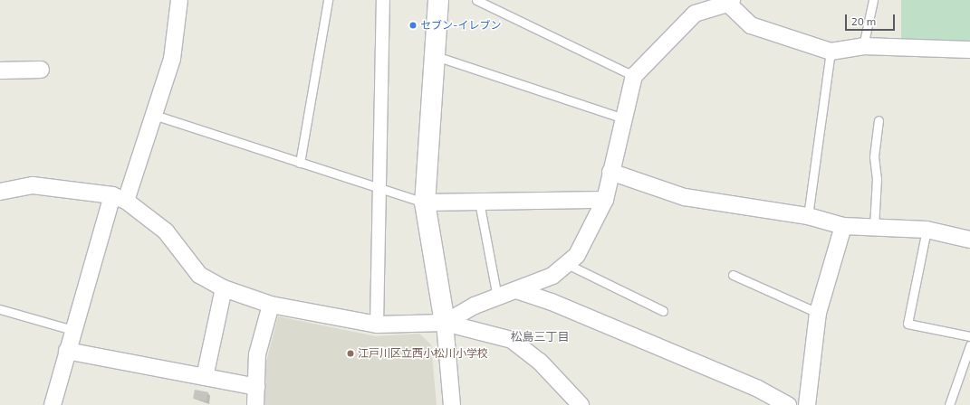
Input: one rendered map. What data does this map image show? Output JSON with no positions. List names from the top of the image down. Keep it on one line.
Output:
{"districts":["松島三丁目"],"places":["セブン-イレブン","江戸川区立西小松川小学校"],"scale_bar":"20 m"}
